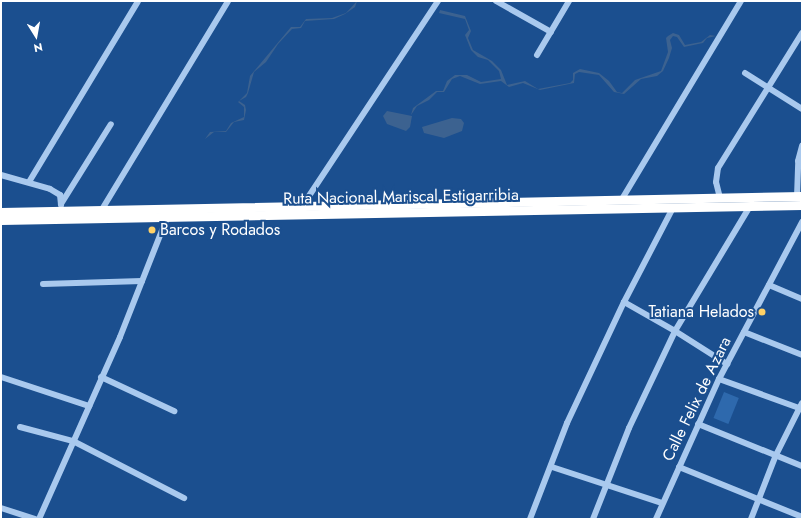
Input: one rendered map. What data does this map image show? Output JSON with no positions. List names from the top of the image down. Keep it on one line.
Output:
{"streets":{"highway":["Ruta Nacional Mariscal Estigarribia"],"street":["Calle Felix de Azara"]},"places":["Barcos y Rodados","Tatiana Helados"],"north":"bottom"}
